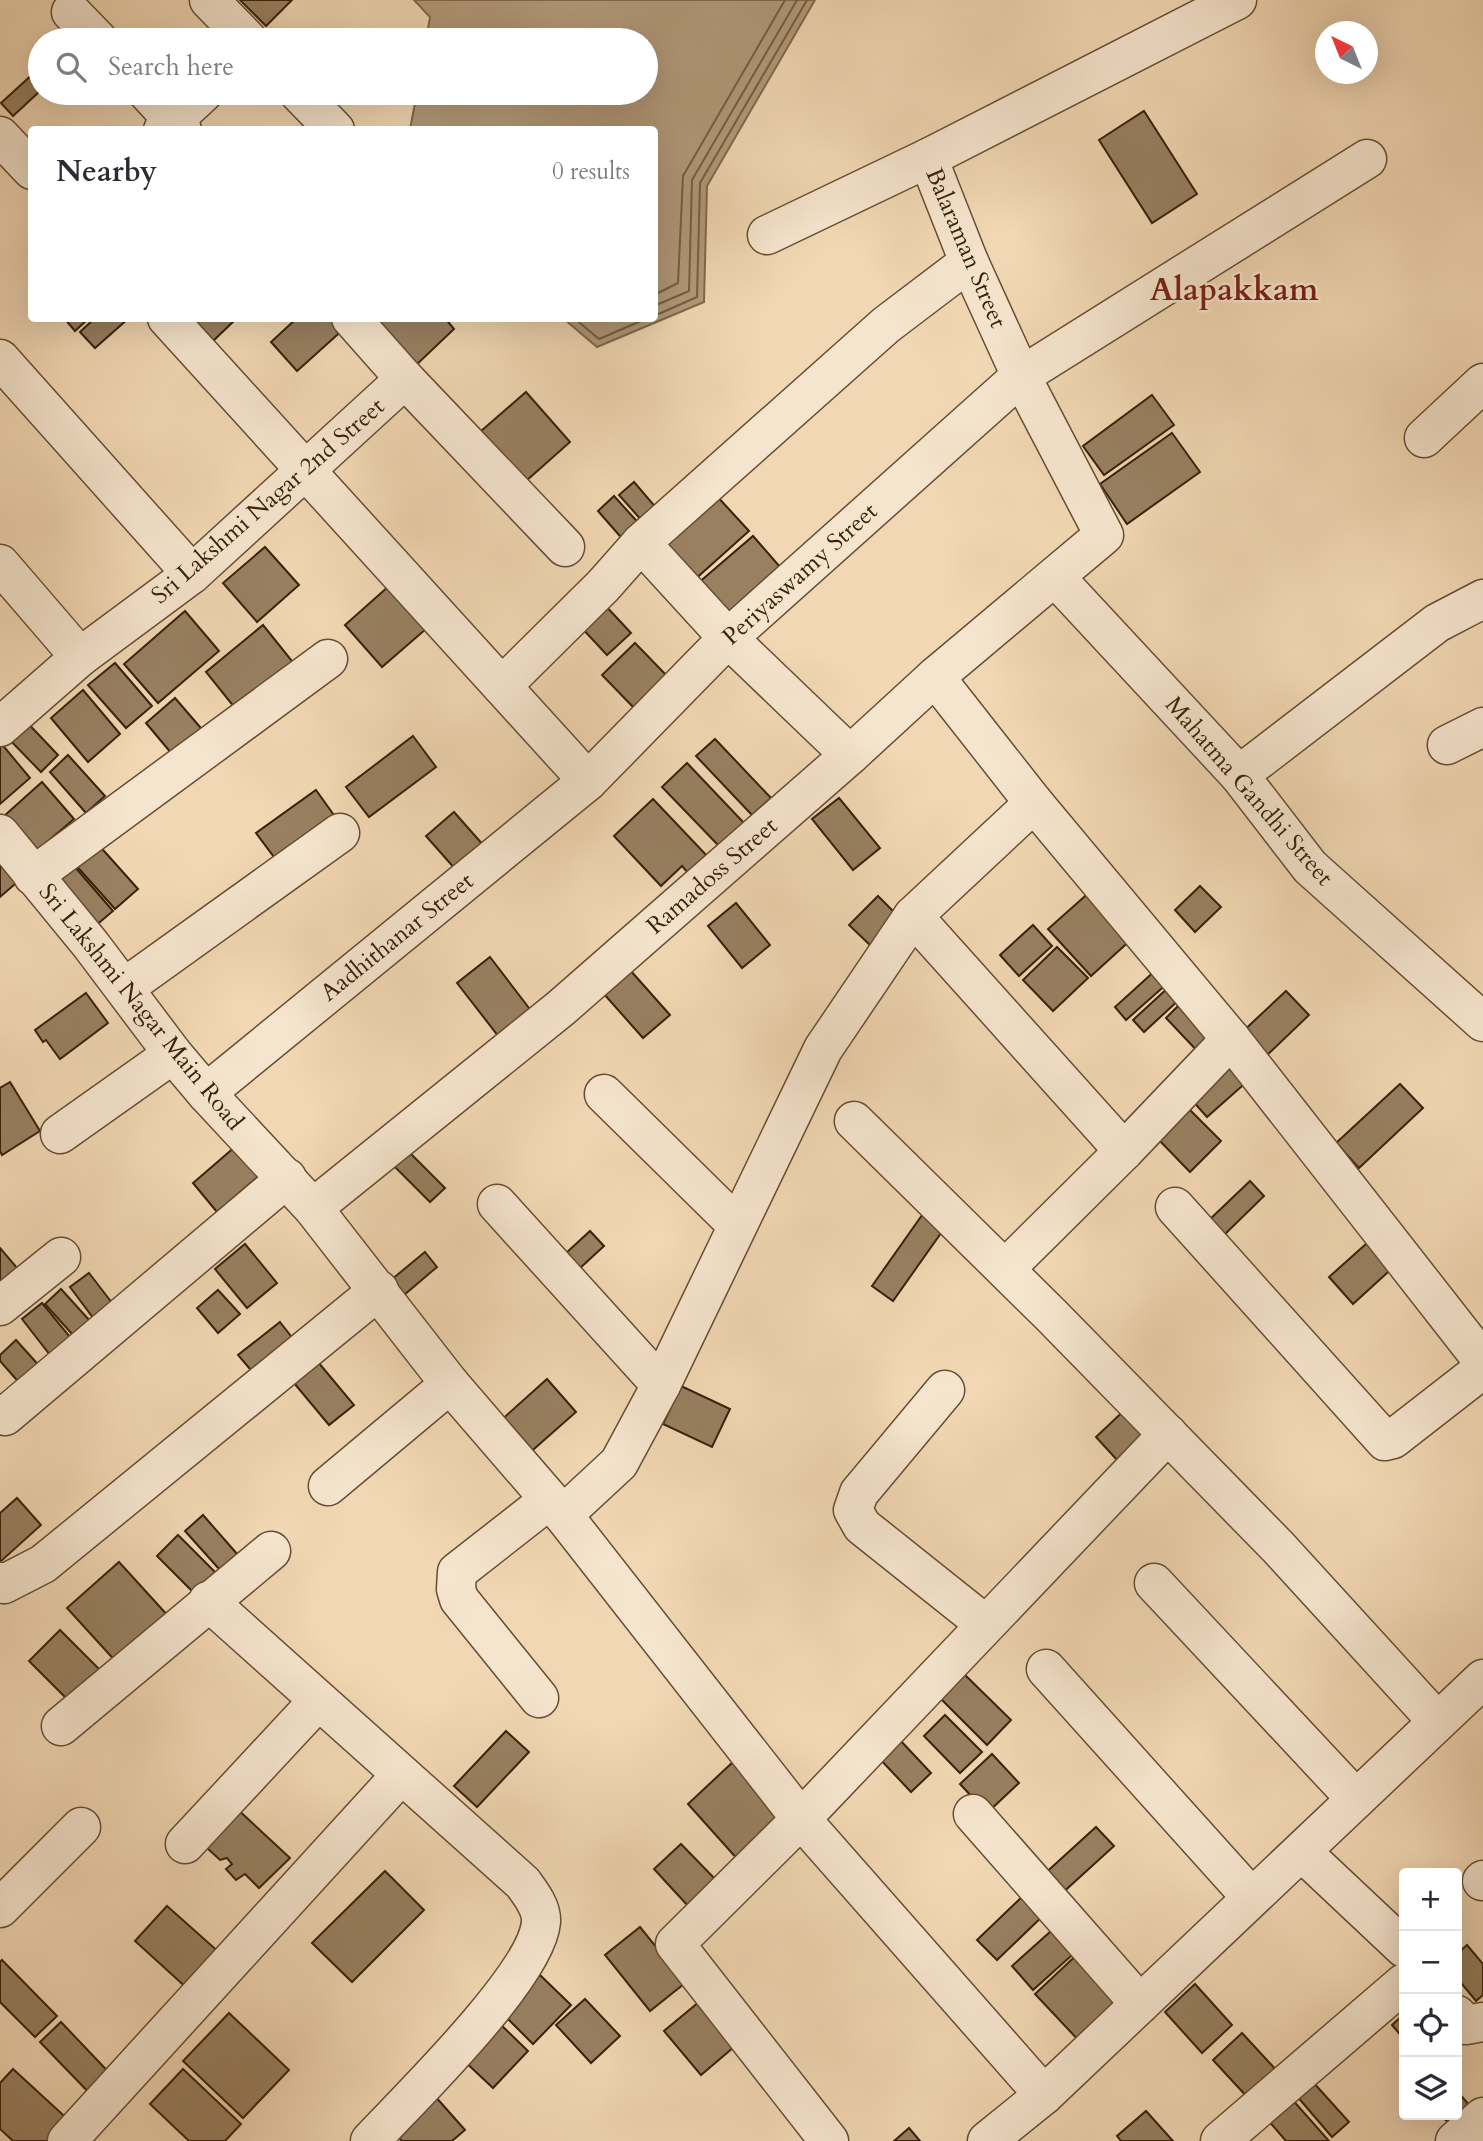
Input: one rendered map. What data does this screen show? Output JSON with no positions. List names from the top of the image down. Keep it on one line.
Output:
{"streets":{"street":["Balaraman Street","Sri Lakshmi Nagar 2nd Street","Periyaswamy Street","Mahatma Gandhi Street","Ramadoss Street","Aadhithanar Street","Sri Lakshmi Nagar Main Road"]},"crossings":[["Balaraman Street","Periyaswamy Street"],["Balaraman Street","Ramadoss Street"],["Periyaswamy Street","Aadhithanar Street"],["Mahatma Gandhi Street","Ramadoss Street"],["Ramadoss Street","Sri Lakshmi Nagar Main Road"],["Aadhithanar Street","Sri Lakshmi Nagar Main Road"]],"districts":["Alapakkam"],"north":"top left","page":{"search":"Search here","heading":["Nearby","0 results"],"map_buttons":["+","−"]}}
